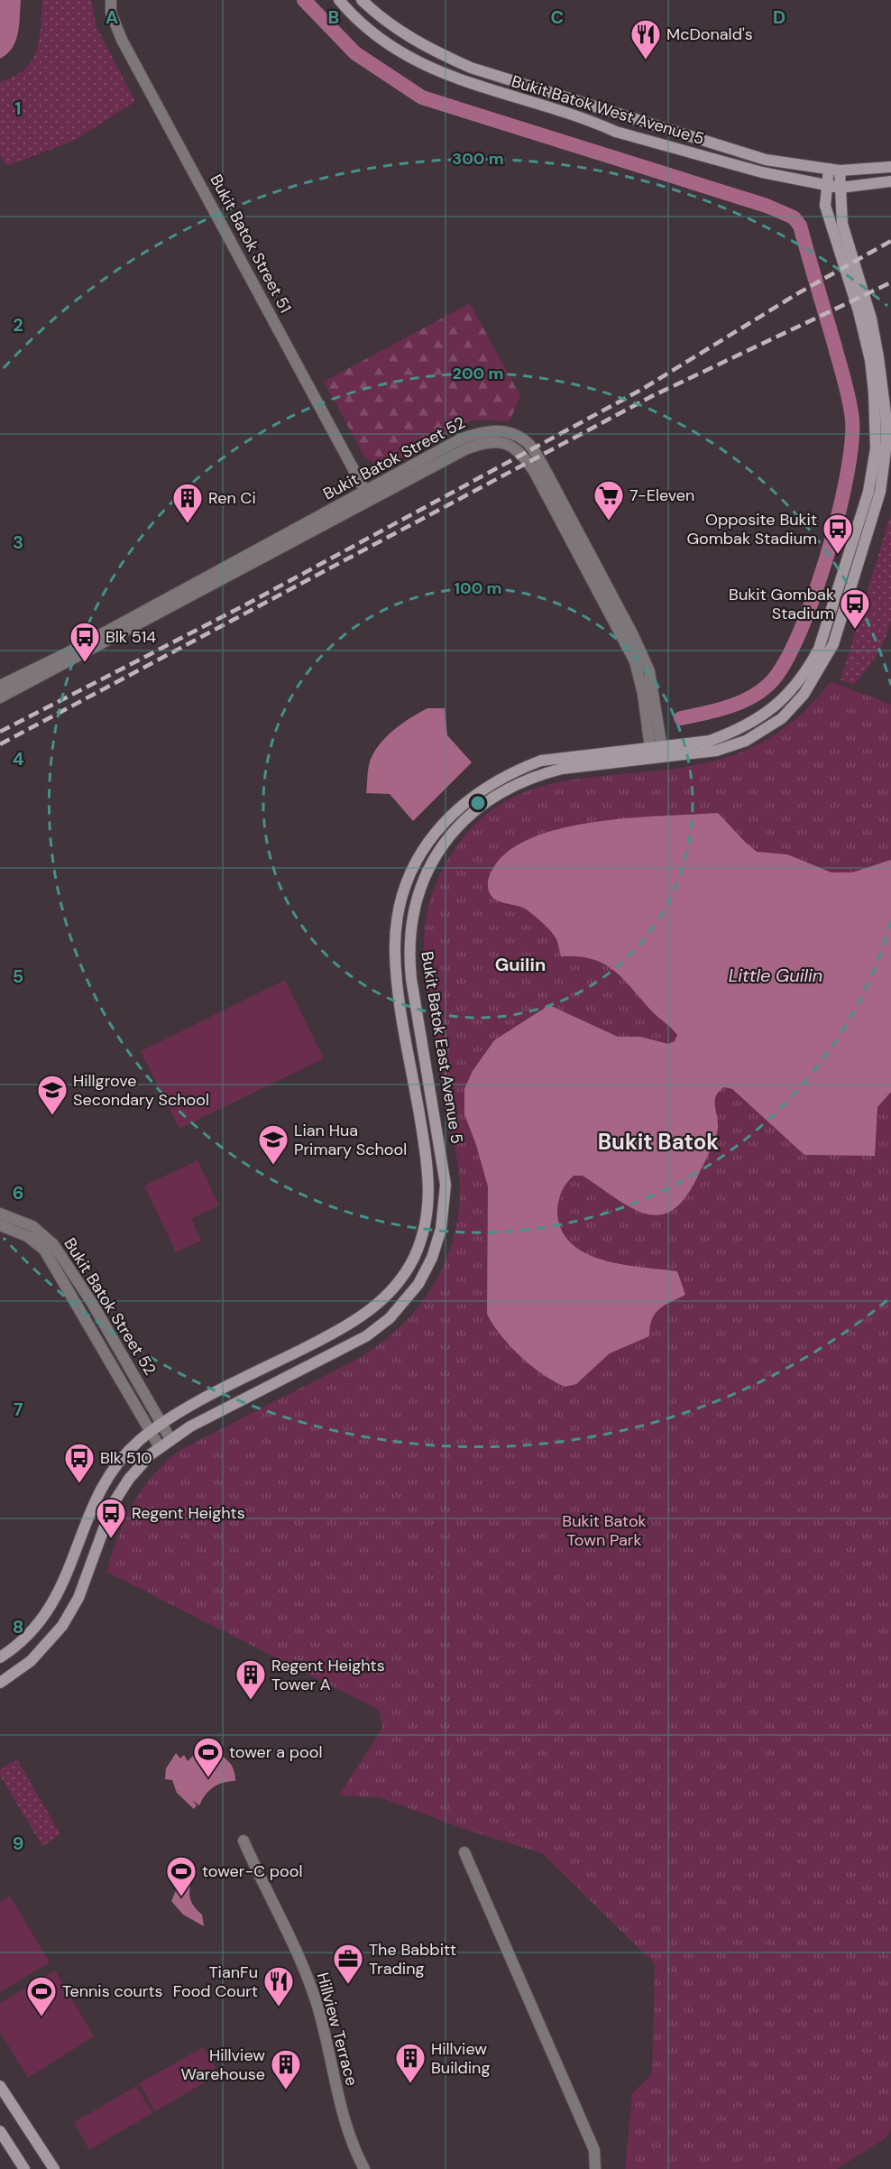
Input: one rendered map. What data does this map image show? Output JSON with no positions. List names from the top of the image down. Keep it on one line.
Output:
{"streets":{"street":["Bukit Batok West Avenue 5","Bukit Batok Street 51","Bukit Batok Street 52","Bukit Batok East Avenue 5","Hillview Terrace"]},"crossings":[["Bukit Batok West Avenue 5","Bukit Batok East Avenue 5"],["Bukit Batok Street 51","Bukit Batok Street 52"],["Bukit Batok Street 52","Bukit Batok East Avenue 5"]],"districts":["Guilin","Bukit Batok"],"water":["Little Guilin"],"parks":["Bukit Batok Town Park"],"places":{"restaurant":["McDonald's","TianFu Food Court"],"supermarket":["7-Eleven"],"building":["Ren Ci","Regent Heights Tower A","Hillview Building","Hillview Warehouse"],"bus stop":["Opposite Bukit Gombak Stadium","Bukit Gombak Stadium","Blk 514","Blk 510","Regent Heights"],"school or university":["Hillgrove Secondary School","Lian Hua Primary School"],"sports":["tower a pool","tower-C pool","Tennis courts"],"office":["The Babbitt Trading"]},"grid":{"columns":["A","B","C","D"],"rows":["1","2","3","4","5","6","7","8","9"]},"rings":["300 m","200 m","100 m"]}
